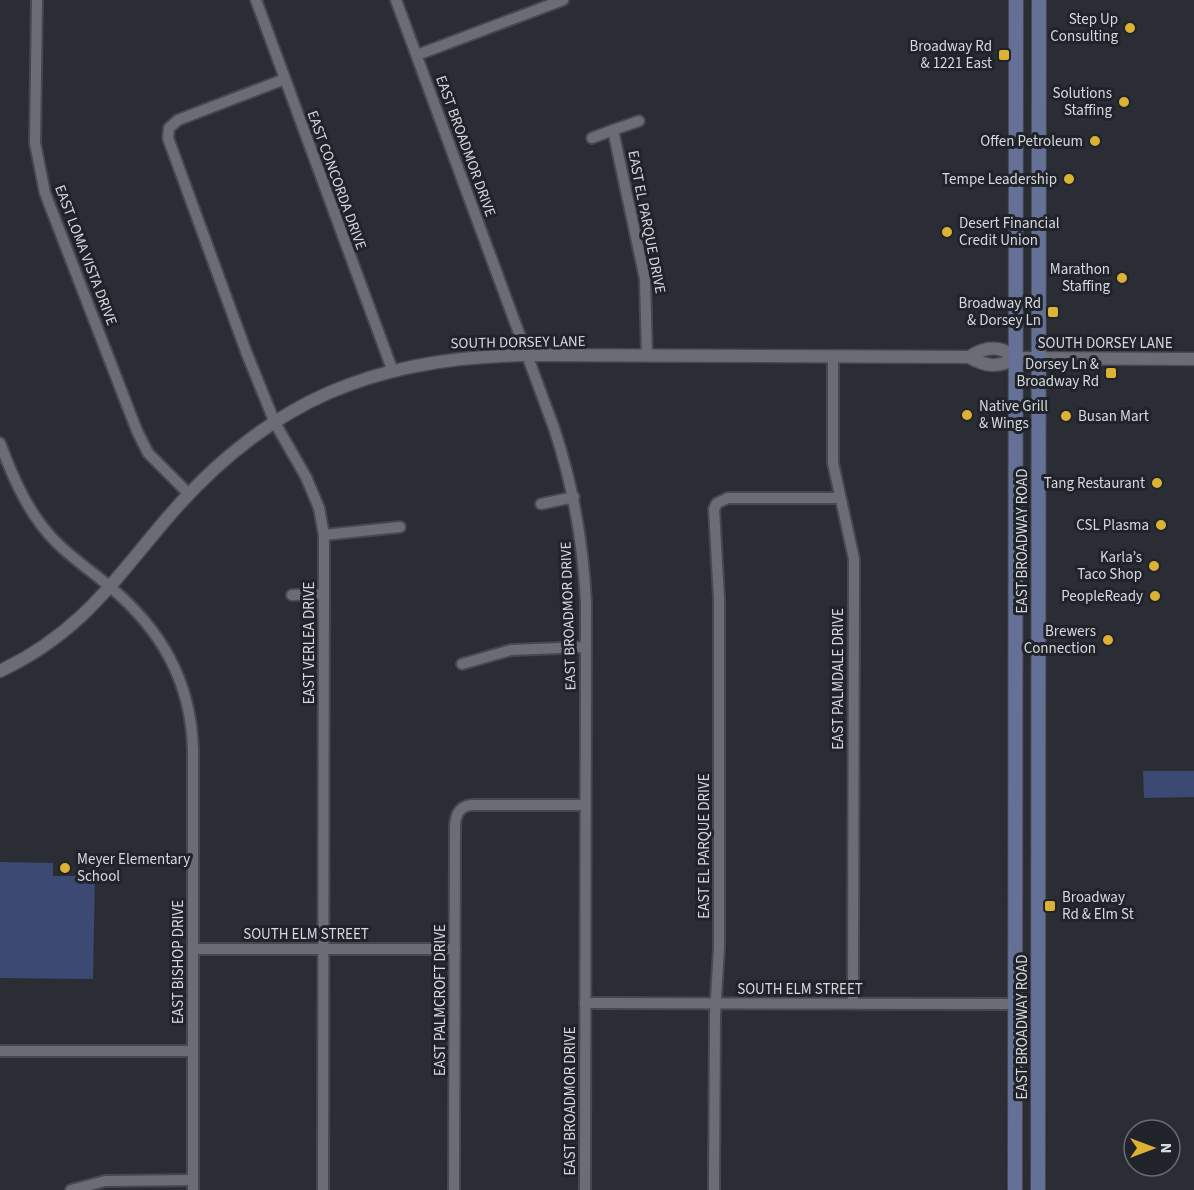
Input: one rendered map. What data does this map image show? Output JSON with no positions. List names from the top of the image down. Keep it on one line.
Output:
{"streets":{"main road":["EAST BROADWAY ROAD"],"street":["EAST BROADMOR DRIVE","EAST CONCORDA DRIVE","EAST EL PARQUE DRIVE","EAST LOMA VISTA DRIVE","SOUTH DORSEY LANE","EAST VERLEA DRIVE","EAST PALMDALE DRIVE","SOUTH ELM STREET","EAST BISHOP DRIVE","EAST PALMCROFT DRIVE"]},"crossings":[["EAST BROADMOR DRIVE","SOUTH DORSEY LANE"],["EAST BROADMOR DRIVE","SOUTH ELM STREET"],["EAST BROADMOR DRIVE","EAST PALMCROFT DRIVE"],["EAST CONCORDA DRIVE","SOUTH DORSEY LANE"],["EAST CONCORDA DRIVE","EAST VERLEA DRIVE"],["EAST EL PARQUE DRIVE","SOUTH DORSEY LANE"],["EAST EL PARQUE DRIVE","EAST PALMDALE DRIVE"],["EAST EL PARQUE DRIVE","SOUTH ELM STREET"],["EAST LOMA VISTA DRIVE","SOUTH DORSEY LANE"],["SOUTH DORSEY LANE","EAST BROADWAY ROAD"],["SOUTH DORSEY LANE","EAST VERLEA DRIVE"],["SOUTH DORSEY LANE","EAST PALMDALE DRIVE"],["SOUTH DORSEY LANE","EAST BISHOP DRIVE"],["EAST BROADWAY ROAD","SOUTH ELM STREET"],["EAST VERLEA DRIVE","SOUTH ELM STREET"],["EAST PALMDALE DRIVE","SOUTH ELM STREET"],["SOUTH ELM STREET","EAST BISHOP DRIVE"],["SOUTH ELM STREET","EAST PALMCROFT DRIVE"]],"places":{"other":["Step Up Consulting","Solutions Staffing","Offen Petroleum","Tempe Leadership","Desert Financial Credit Union","Marathon Staffing","Native Grill & Wings","Busan Mart","Tang Restaurant","CSL Plasma","Karla’s Taco Shop","PeopleReady","Brewers Connection","Meyer Elementary School"],"transit":["Broadway Rd & 1221 East","Broadway Rd & Dorsey Ln","Dorsey Ln & Broadway Rd","Broadway Rd & Elm St"]},"north":"right"}
